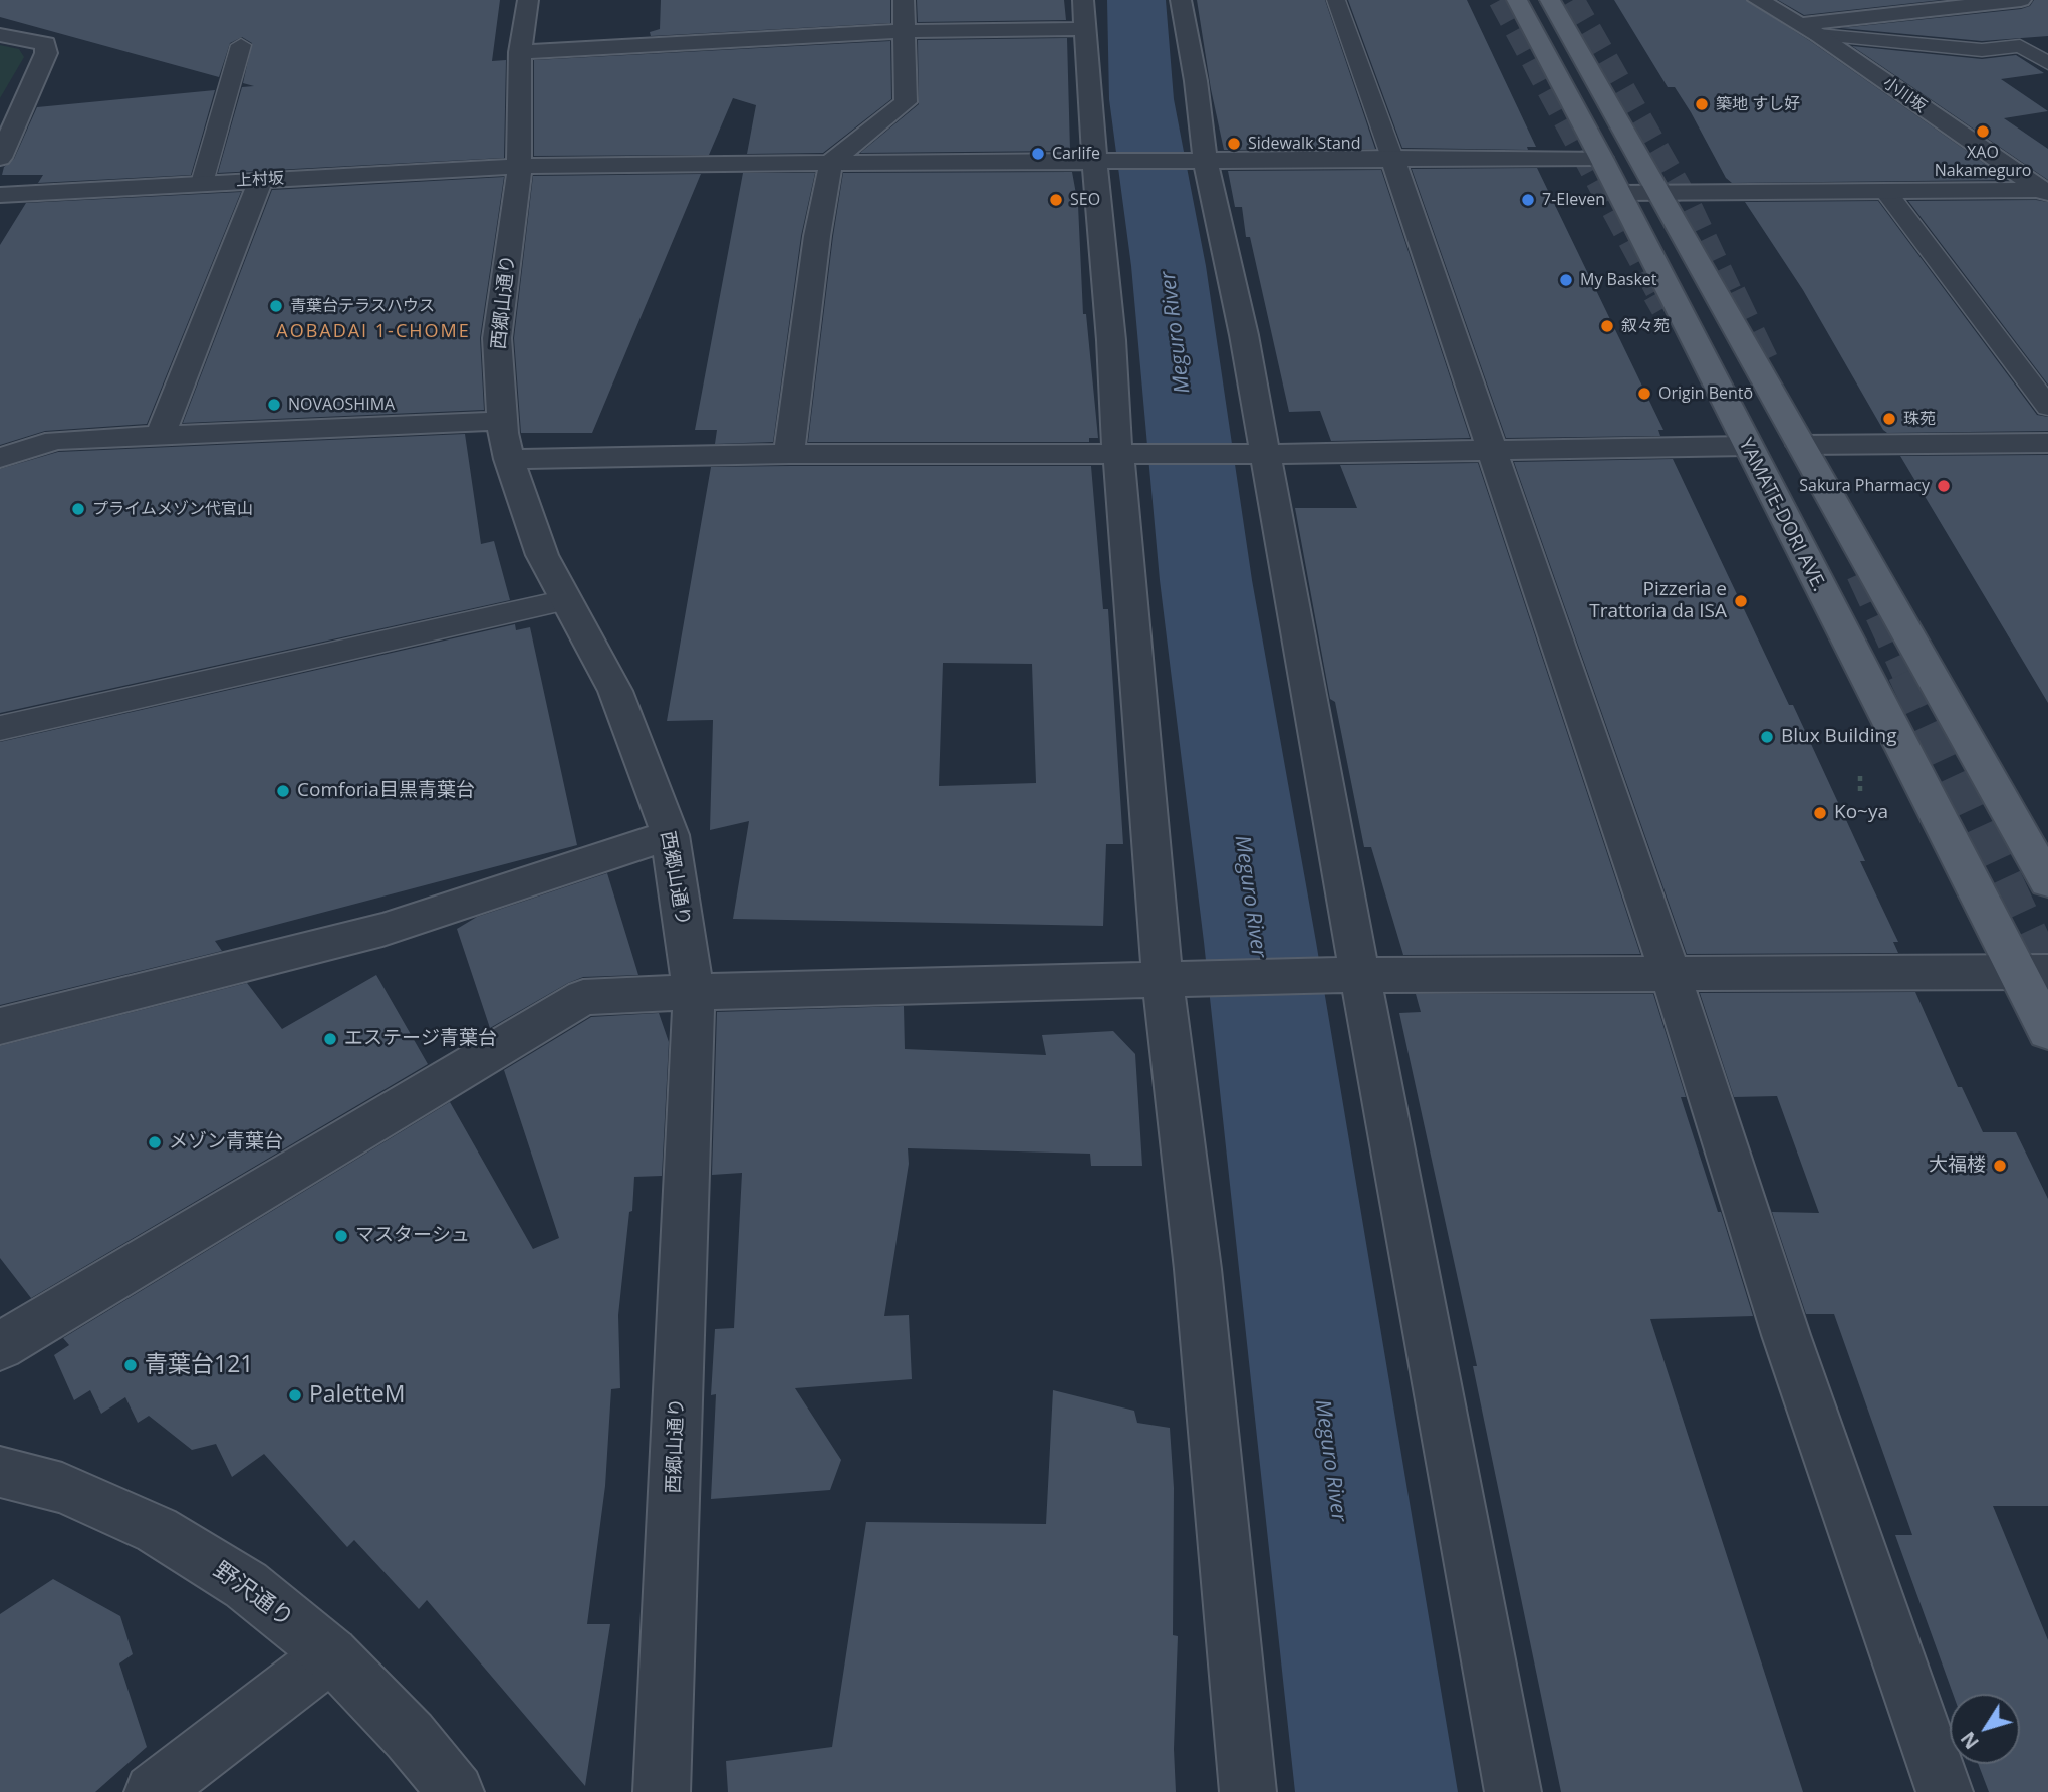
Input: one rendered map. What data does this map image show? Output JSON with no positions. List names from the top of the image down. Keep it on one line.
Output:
{"streets":{"main road":["YAMATE-DORI AVE."],"street":["小川坂","上村坂","西郷山通り","野沢通り"]},"crossings":[["上村坂","西郷山通り"],["上村坂","YAMATE-DORI AVE."]],"districts":["AOBADAI 1-CHOME"],"water":["Meguro River"],"places":["築地 すし好","XAO Nakameguro","Sidewalk Stand","Carlife","SEO","7-Eleven","My Basket","青葉台テラスハウス","叙々苑","Origin Bentō","NOVAOSHIMA","珠苑","Sakura Pharmacy","プライムメゾン代官山","Pizzeria e Trattoria da ISA","Blux Building","Comforia目黒青葉台","Ko~ya","エステージ青葉台","メゾン青葉台","大福楼","マスターシュ","青葉台121","PaletteM"],"north":"bottom left"}
